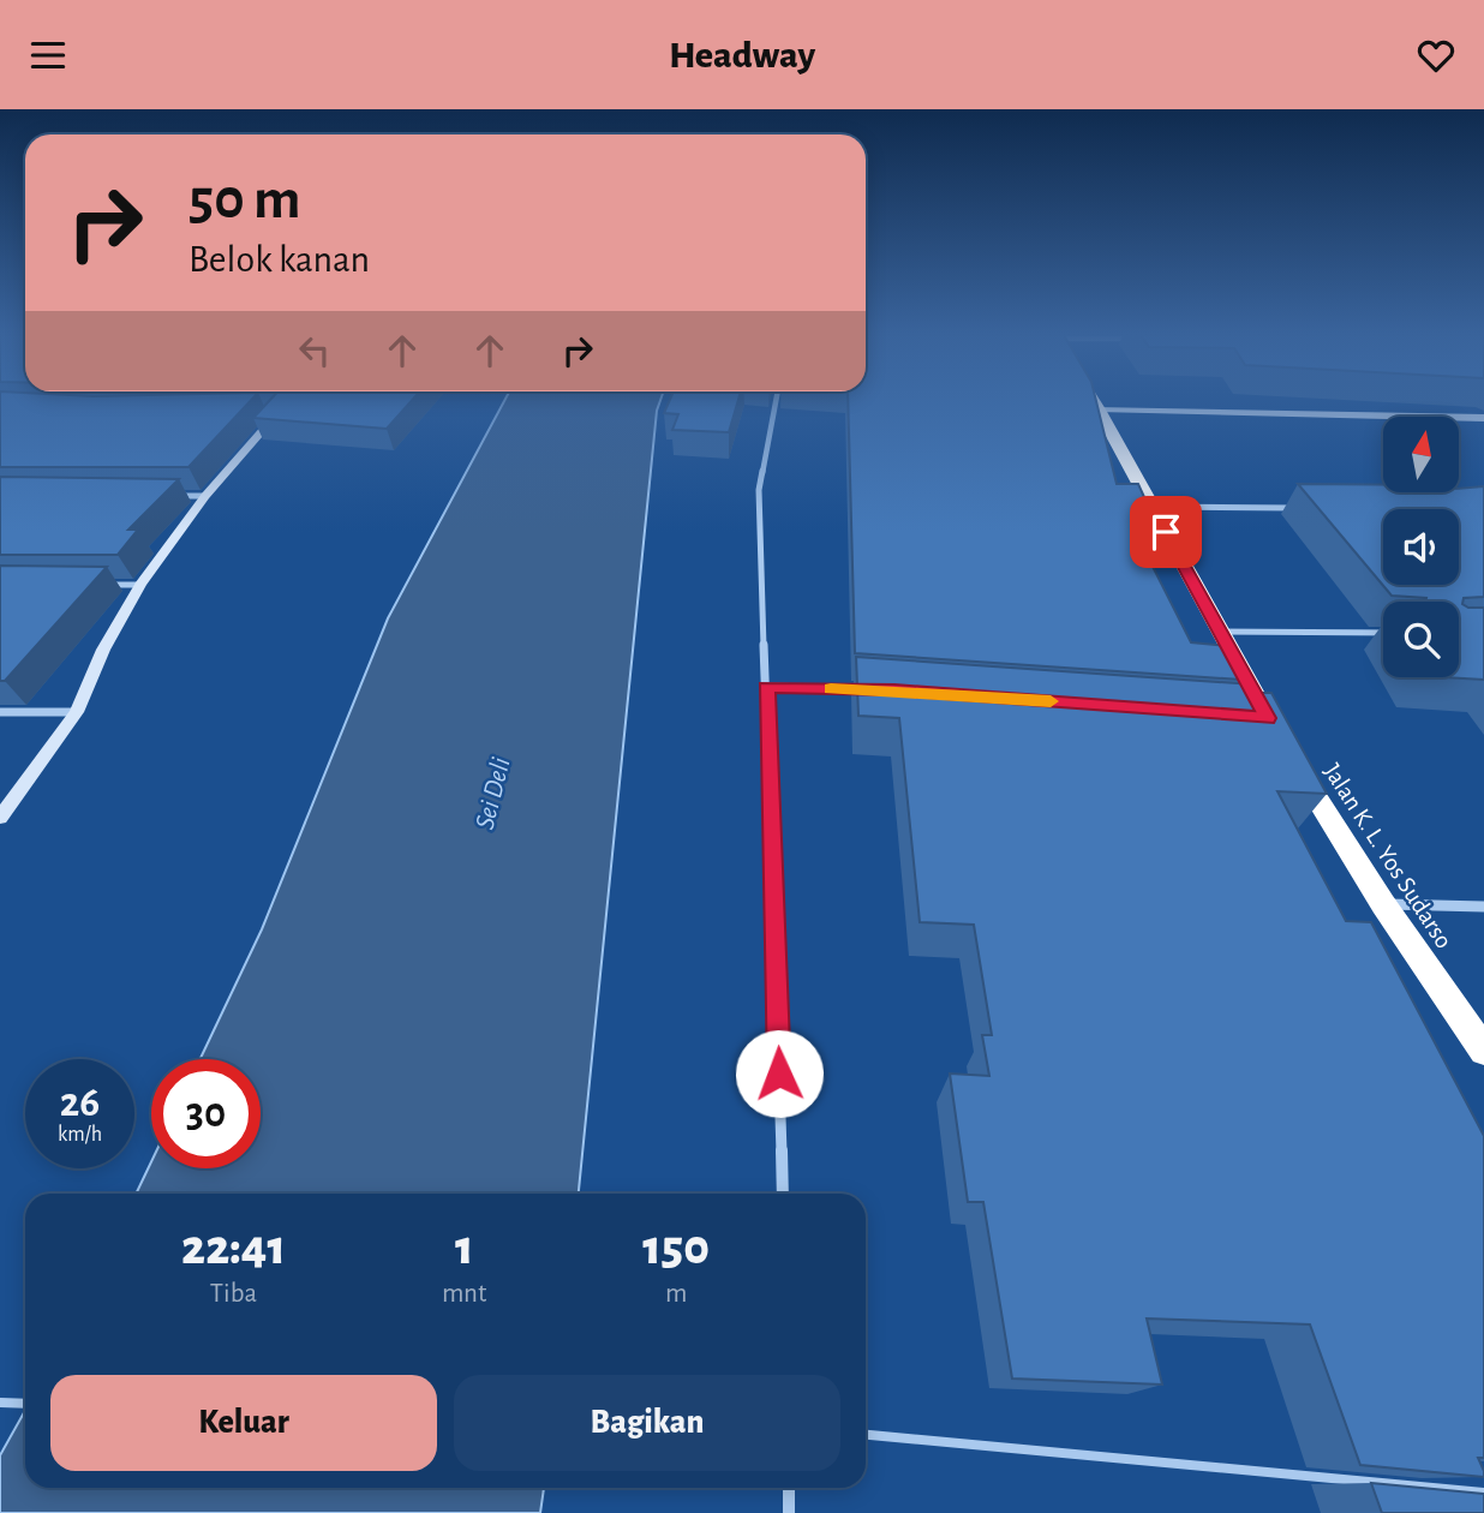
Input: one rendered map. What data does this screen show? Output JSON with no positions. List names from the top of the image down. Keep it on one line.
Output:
{"streets":{"highway":["Jalan K. L. Yos Sudarso"]},"water":["Sei Deli"],"north":"top","page":{"header":"Headway","turn":["50 m","Belok kanan"],"speed":"26 km/h","limit":"30","eta":["22:41","Tiba","1","mnt","150","m"],"buttons":["Keluar","Bagikan"]}}
